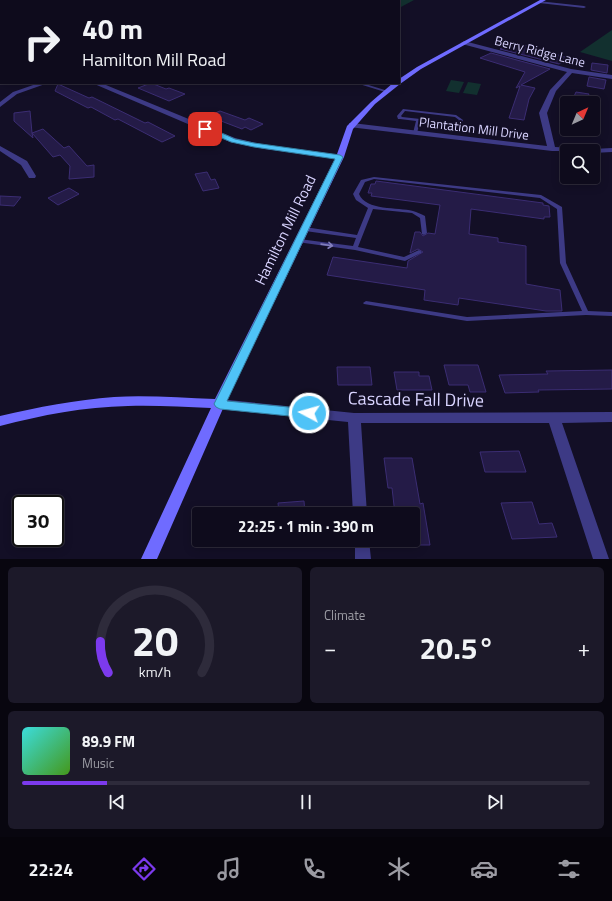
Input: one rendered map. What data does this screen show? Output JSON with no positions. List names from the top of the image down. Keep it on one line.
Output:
{"streets":{"main road":["Hamilton Mill Road"],"street":["Berry Ridge Lane","Plantation Mill Drive","Cascade Fall Drive"]},"crossings":[["Berry Ridge Lane","Hamilton Mill Road"],["Plantation Mill Drive","Hamilton Mill Road"],["Hamilton Mill Road","Cascade Fall Drive"]],"north":"top right","page":{"turn":["40 m","Hamilton Mill Road"],"limit":"30","trip":"22:25 · 1 min · 390 m","tile":"Climate","heat":["−","20.5°","+"],"song":["89.9 FM","Music"],"tabs":"22:24","gauge":["20","km/h"]}}
